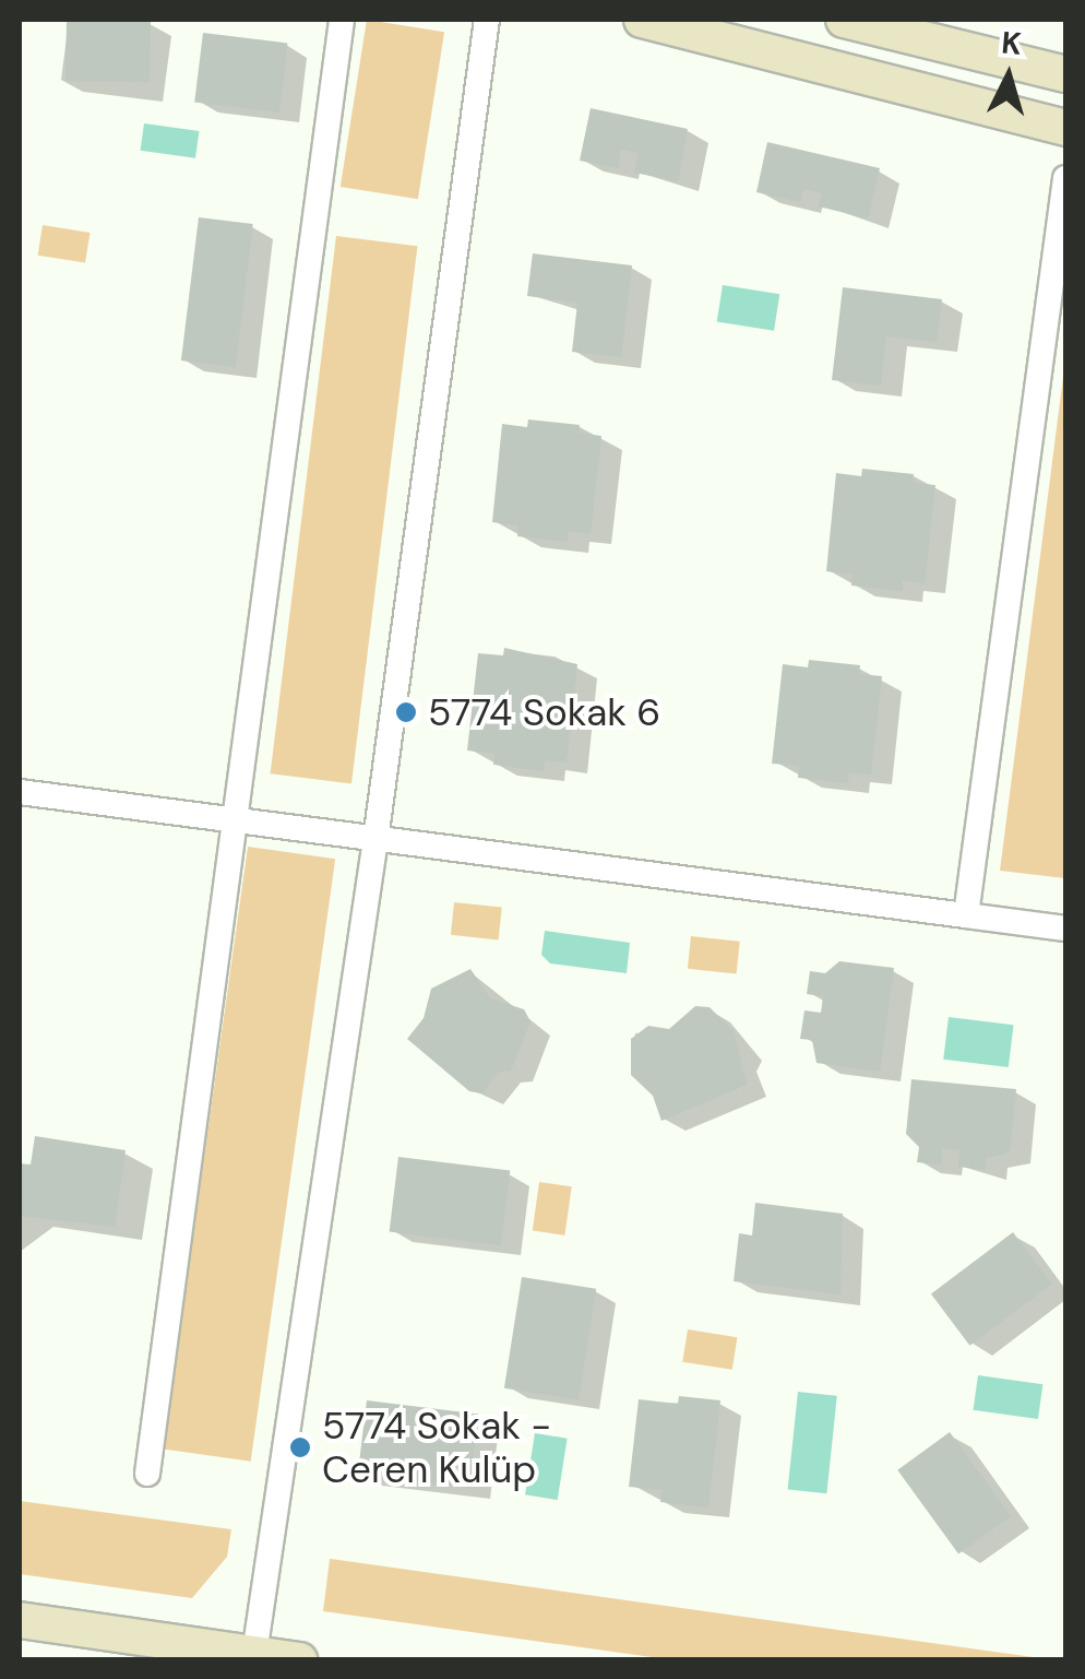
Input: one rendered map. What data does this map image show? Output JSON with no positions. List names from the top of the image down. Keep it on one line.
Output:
{"places":["5774 Sokak 6","5774 Sokak - Ceren Kulüp"],"north":"top"}
